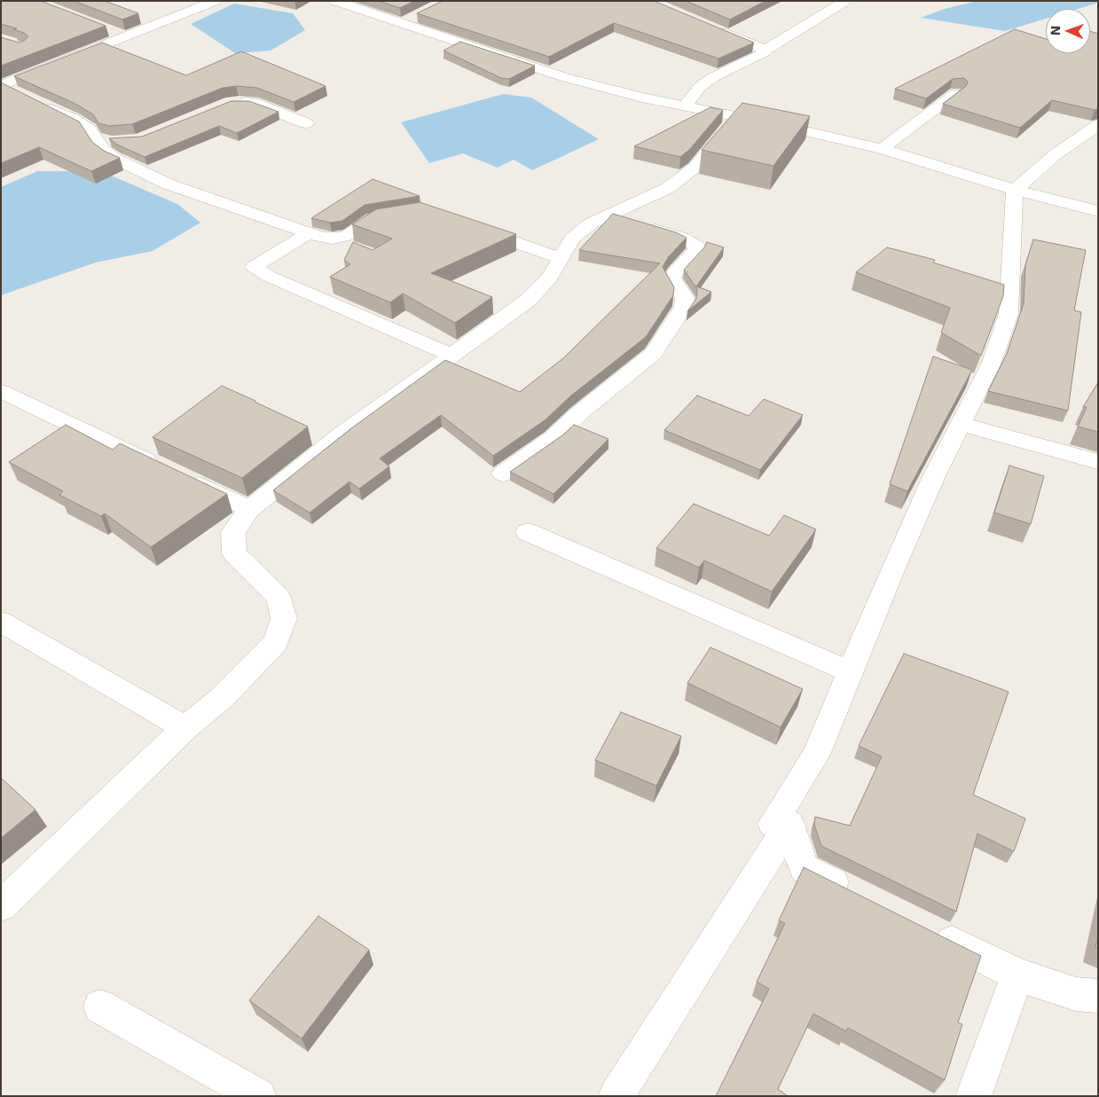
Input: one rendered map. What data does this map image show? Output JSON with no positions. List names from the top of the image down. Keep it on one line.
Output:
{"north":"left"}
